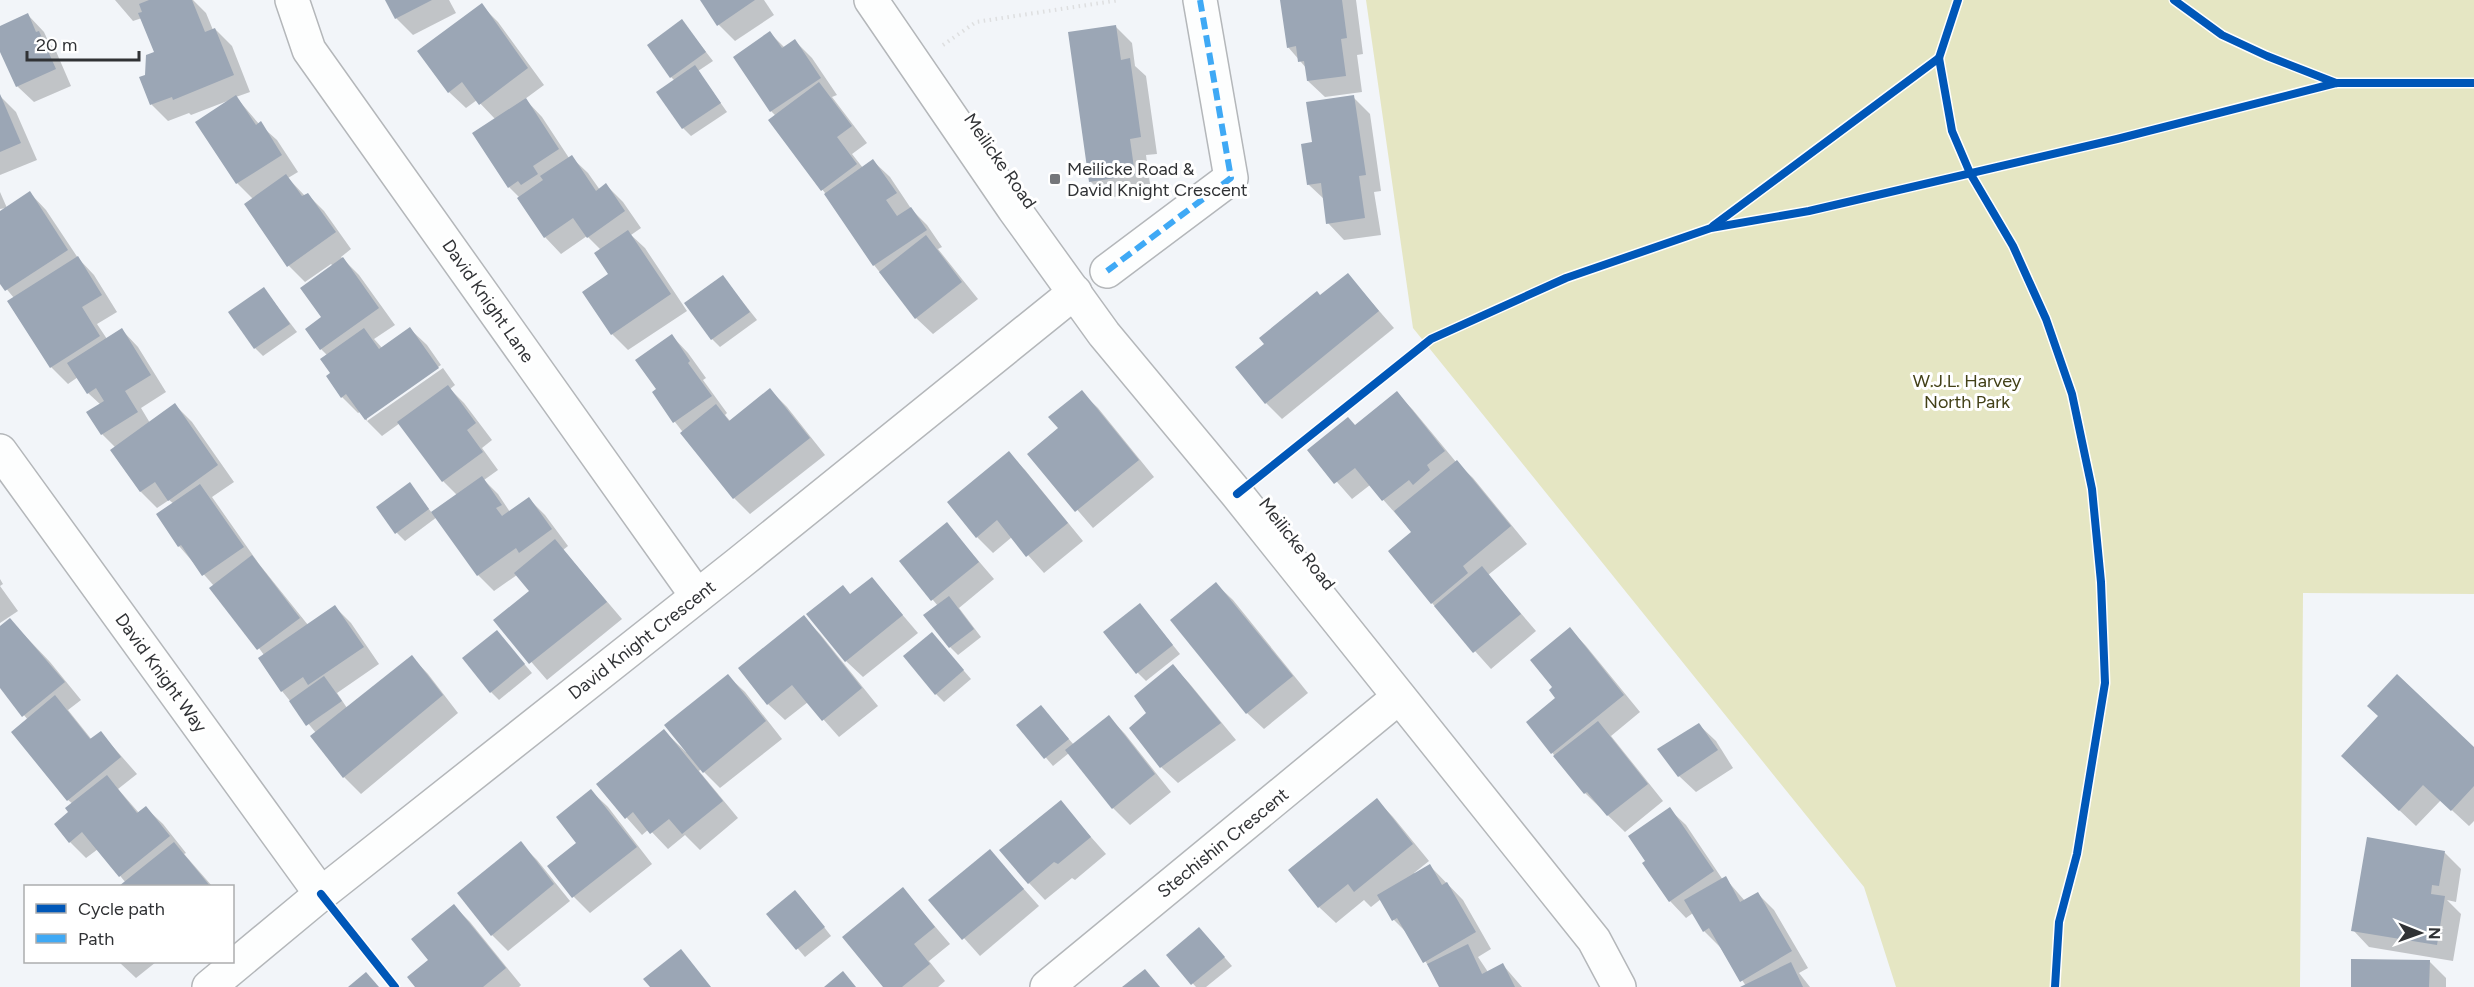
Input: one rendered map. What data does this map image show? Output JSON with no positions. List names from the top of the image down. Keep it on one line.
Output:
{"streets":{"street":["Meilicke Road","David Knight Lane","David Knight Crescent","David Knight Way","Stechishin Crescent"]},"crossings":[["Meilicke Road","David Knight Crescent"],["Meilicke Road","Stechishin Crescent"],["David Knight Lane","David Knight Crescent"],["David Knight Crescent","David Knight Way"]],"parks":["W.J.L. Harvey North Park"],"places":{"transit":["Meilicke Road & David Knight Crescent"]},"legend":["Cycle path","Path"],"scale_bar":"20 m","north":"right"}
